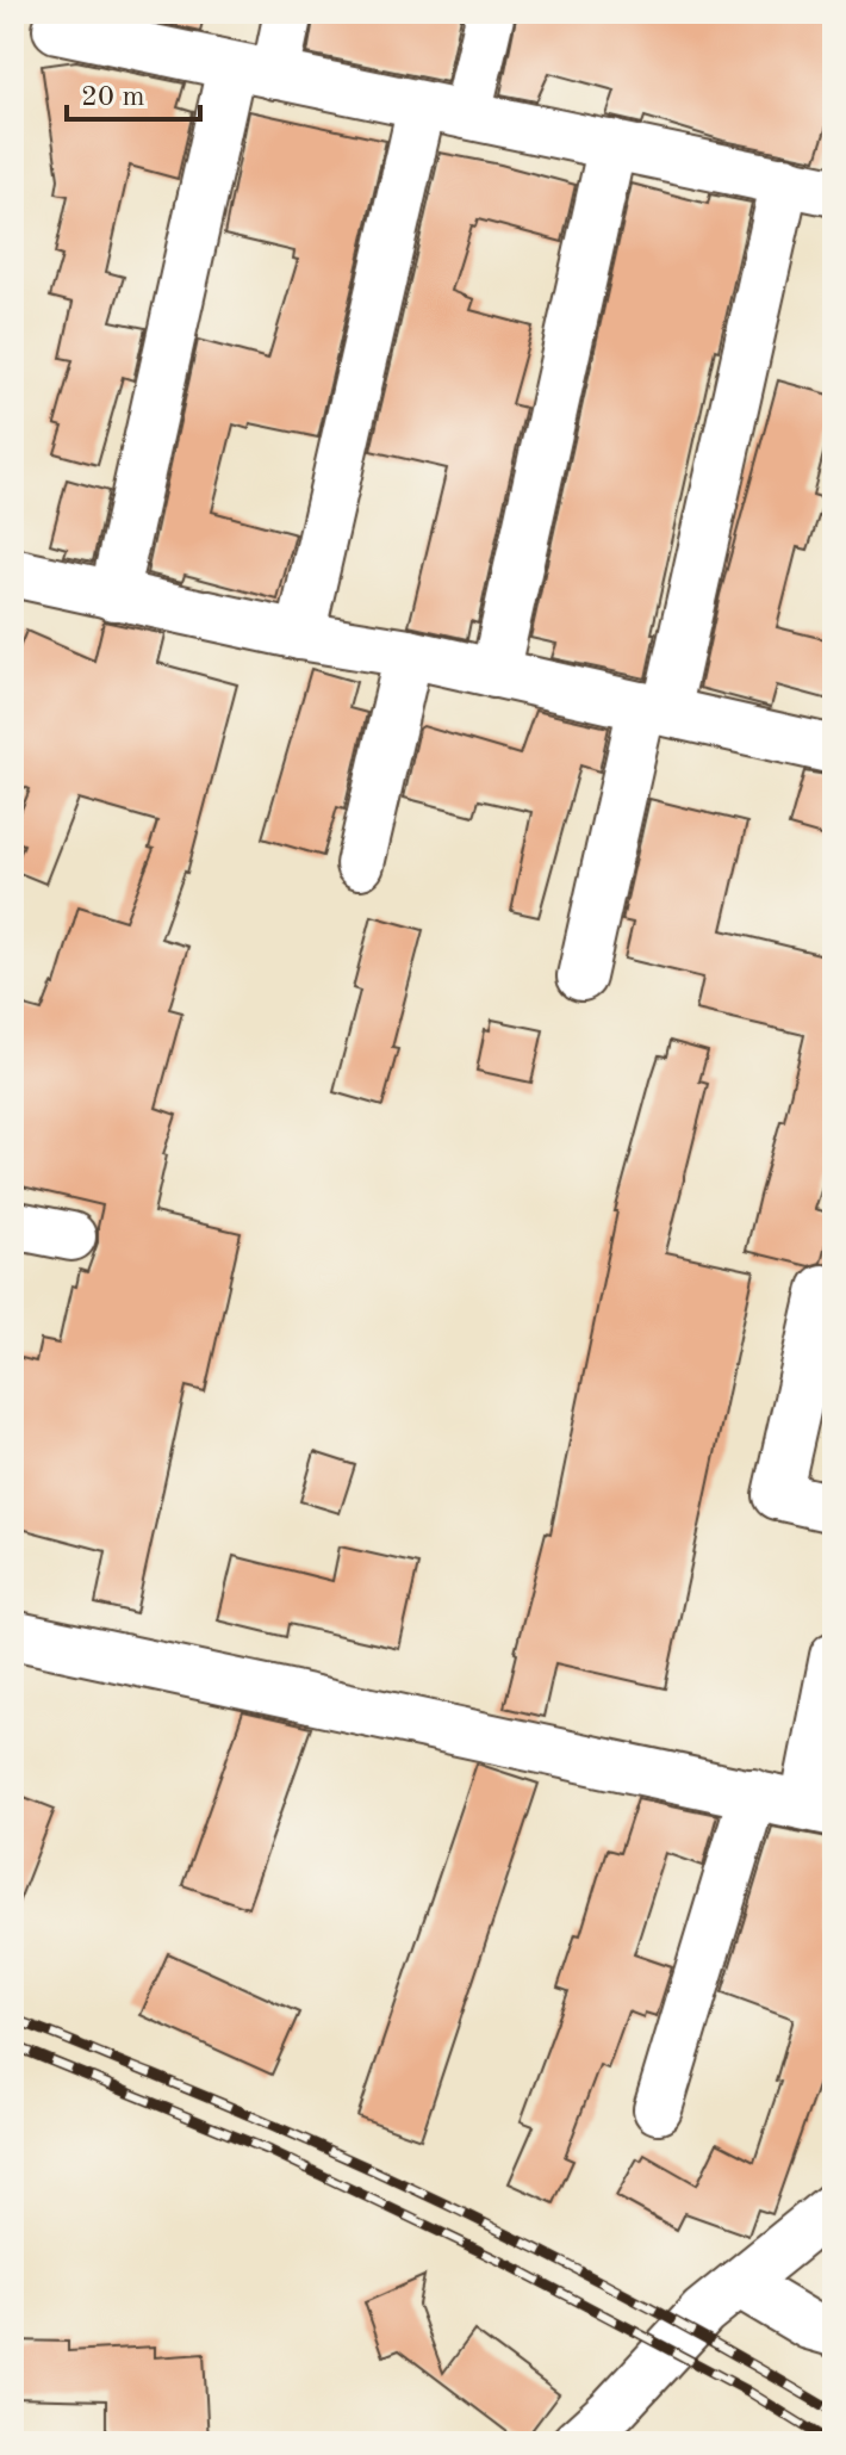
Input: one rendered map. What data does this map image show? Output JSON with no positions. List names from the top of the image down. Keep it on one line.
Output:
{"scale_bar":"20 m"}
